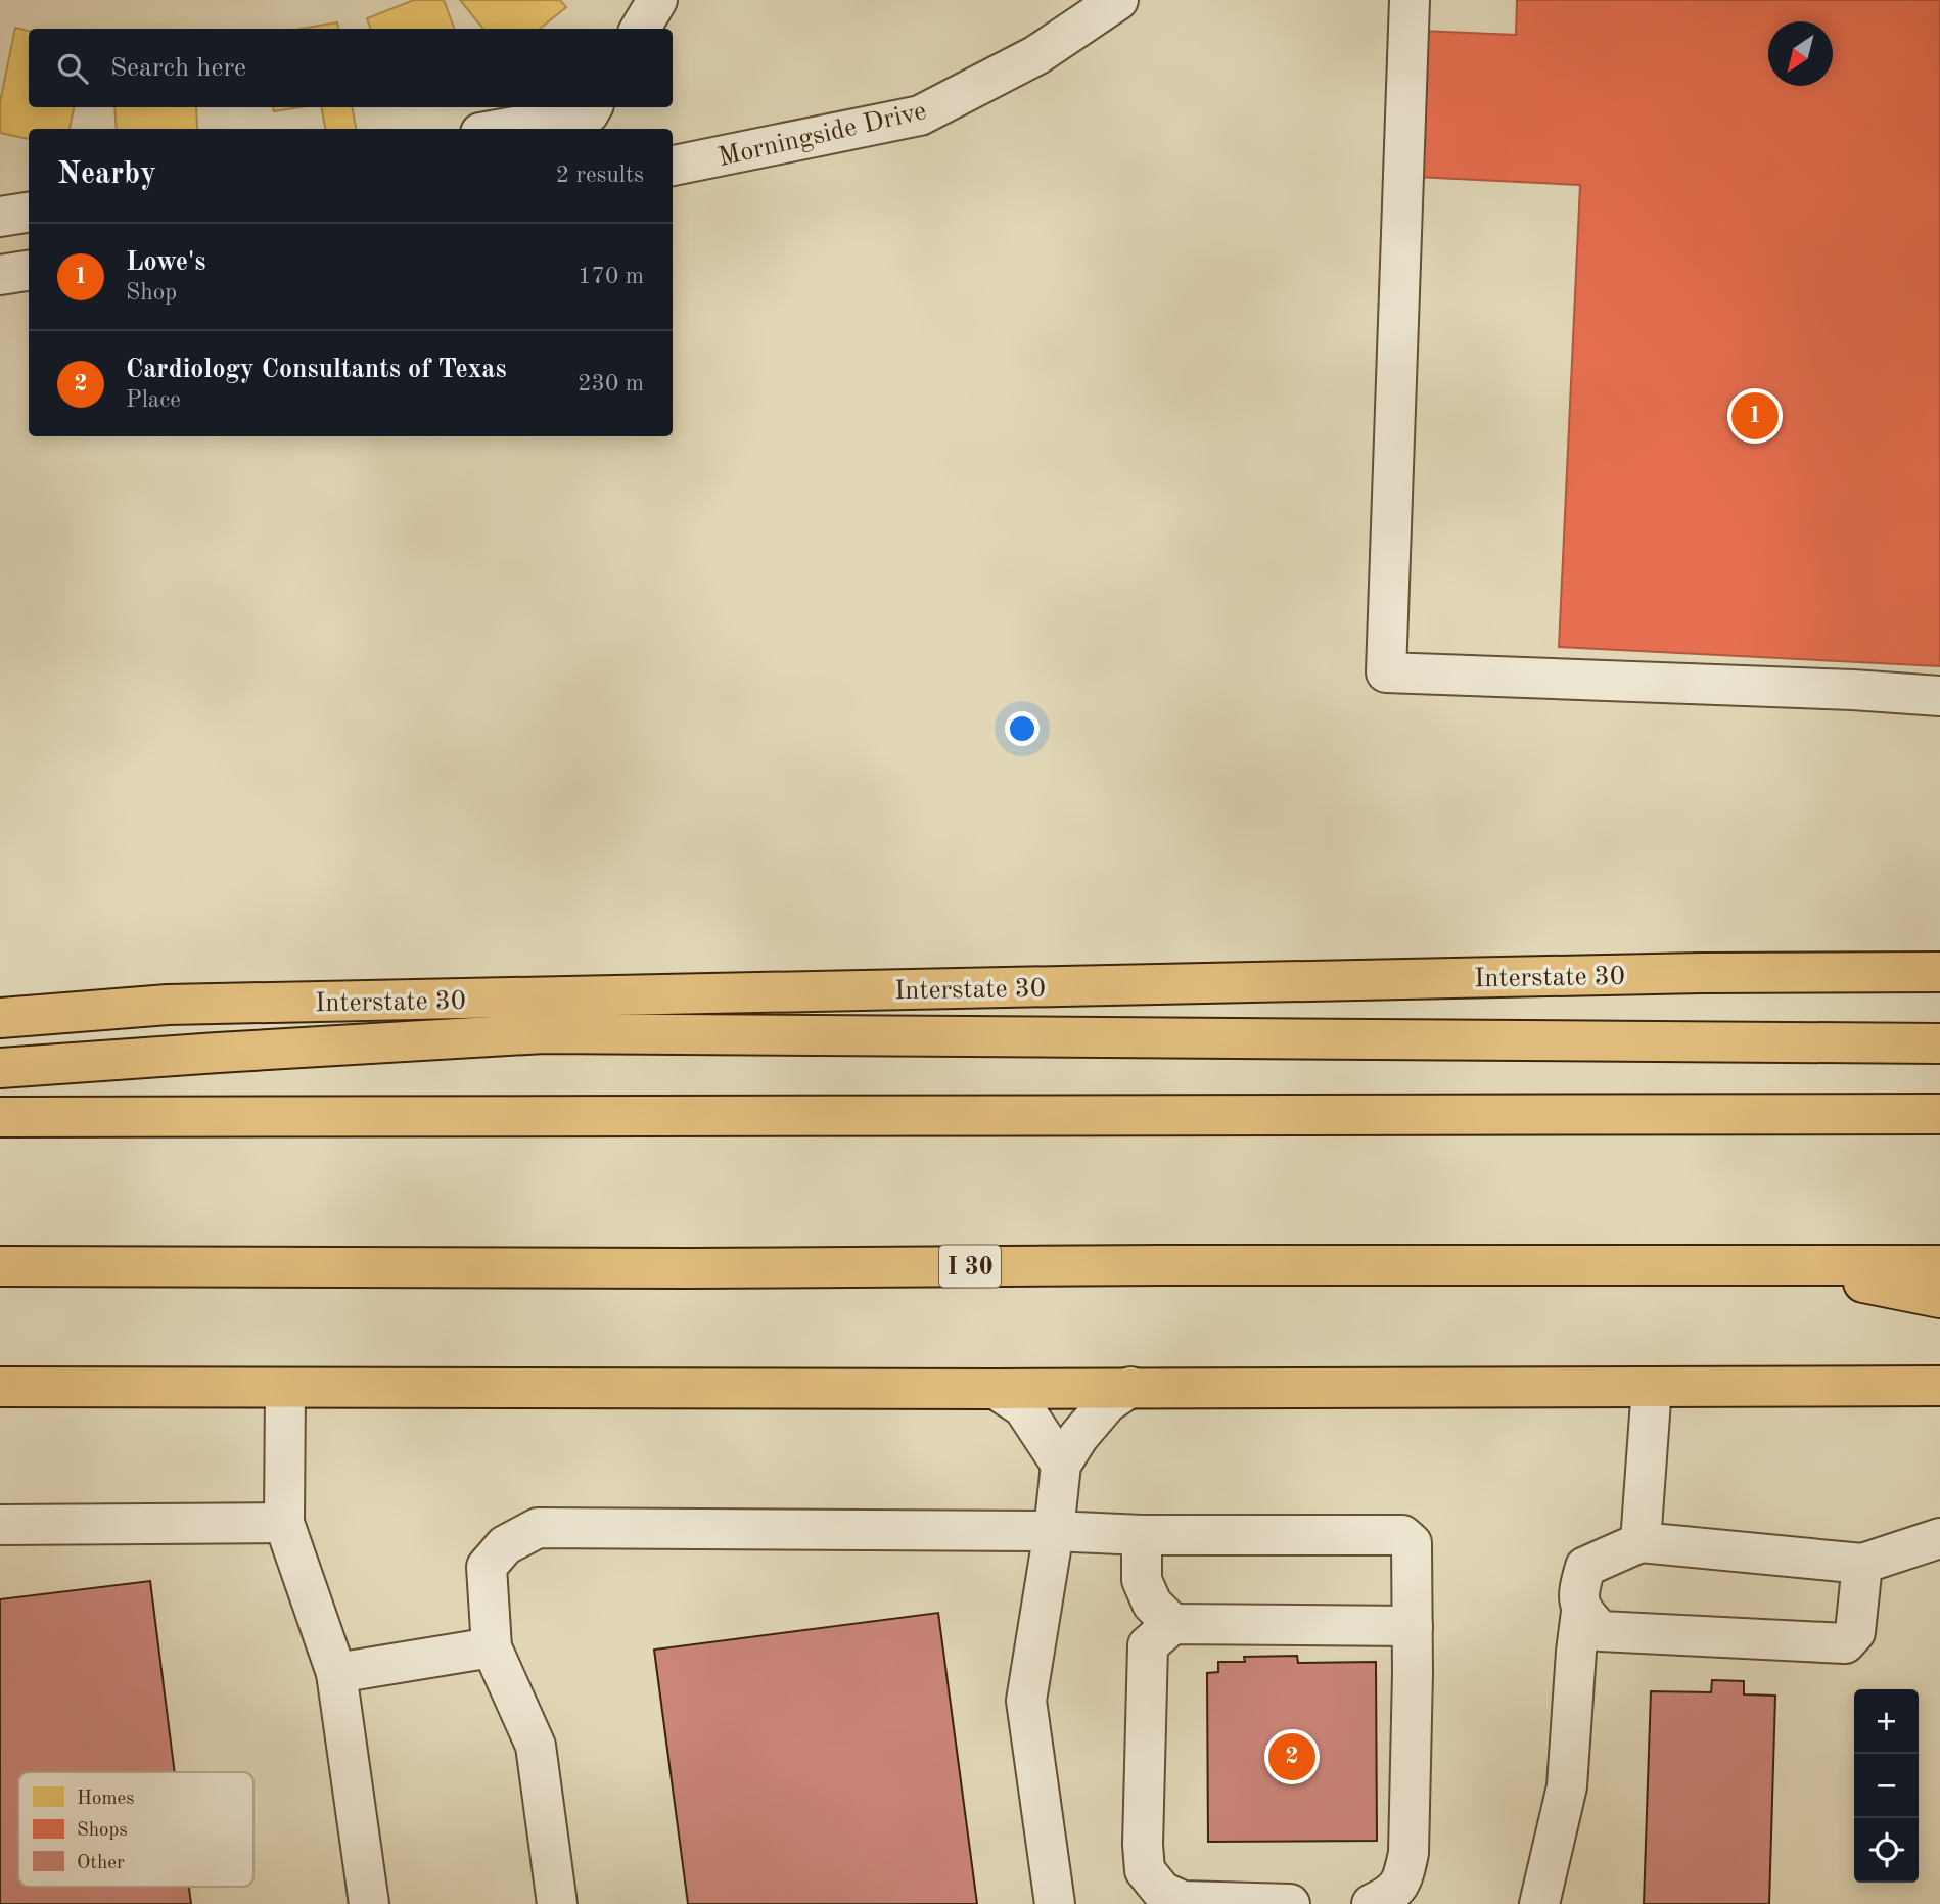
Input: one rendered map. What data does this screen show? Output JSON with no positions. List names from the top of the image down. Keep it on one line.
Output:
{"streets":{"main road":["Interstate 30","I 30"],"street":["Morningside Drive"]},"legend":["Homes","Shops","Other"],"north":"bottom left","page":{"search":"Search here","heading":["Nearby","2 results"],"list":[{"mark":"1","name":"Lowe's","note":"Shop","value":"170 m"},{"mark":"2","name":"Cardiology Consultants of Texas","note":"Place","value":"230 m"}],"pins":["1","2"],"map_buttons":["+","−"]}}
